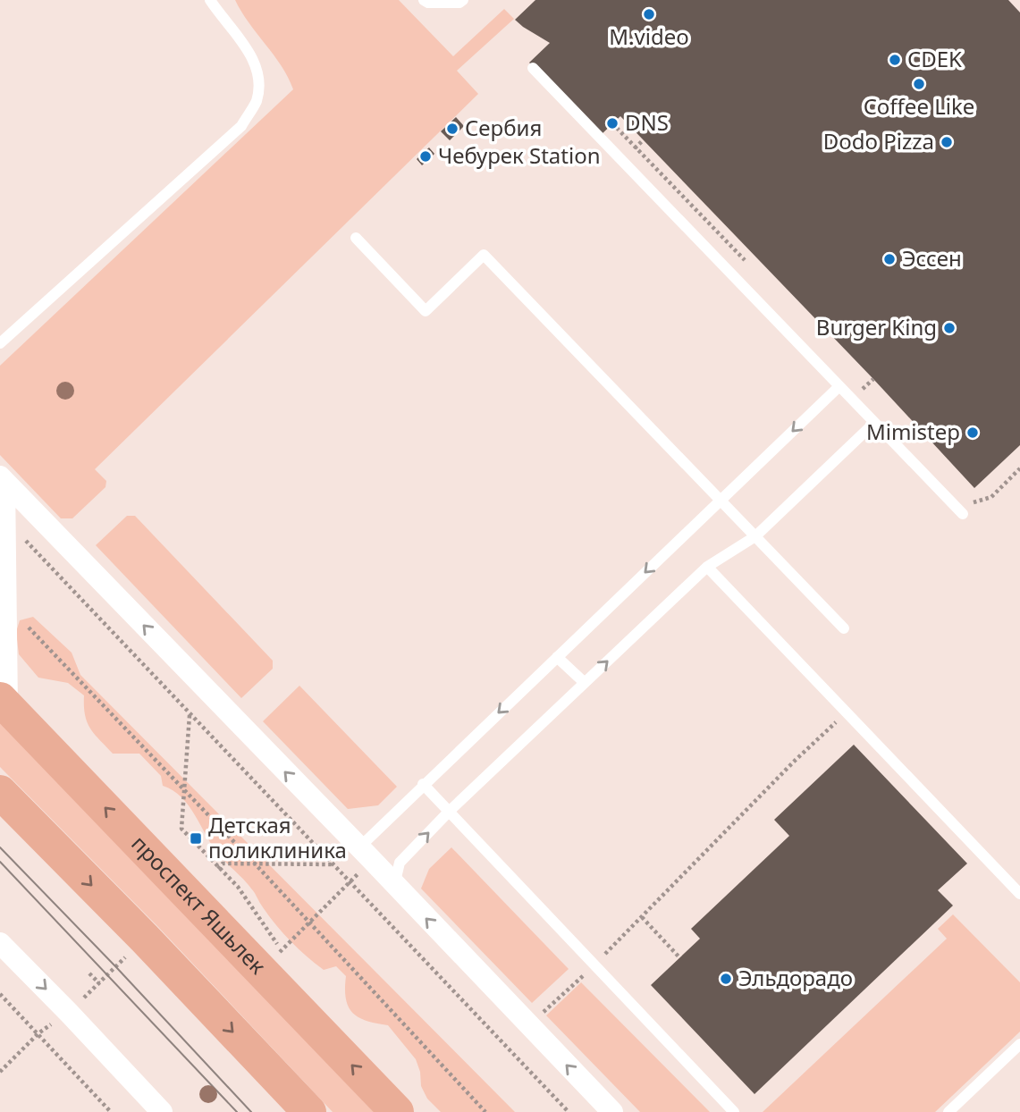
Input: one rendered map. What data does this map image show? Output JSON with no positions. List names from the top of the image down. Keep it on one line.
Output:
{"streets":{"main road":["проспект Яшьлек"]},"places":{"other":["M.video","CDEK","Coffee Like","DNS","Сербия","Dodo Pizza","Чебурек Station","Эссен","Burger King","Mimistep","Эльдорадо"],"transit":["Детская поликлиника"]}}
